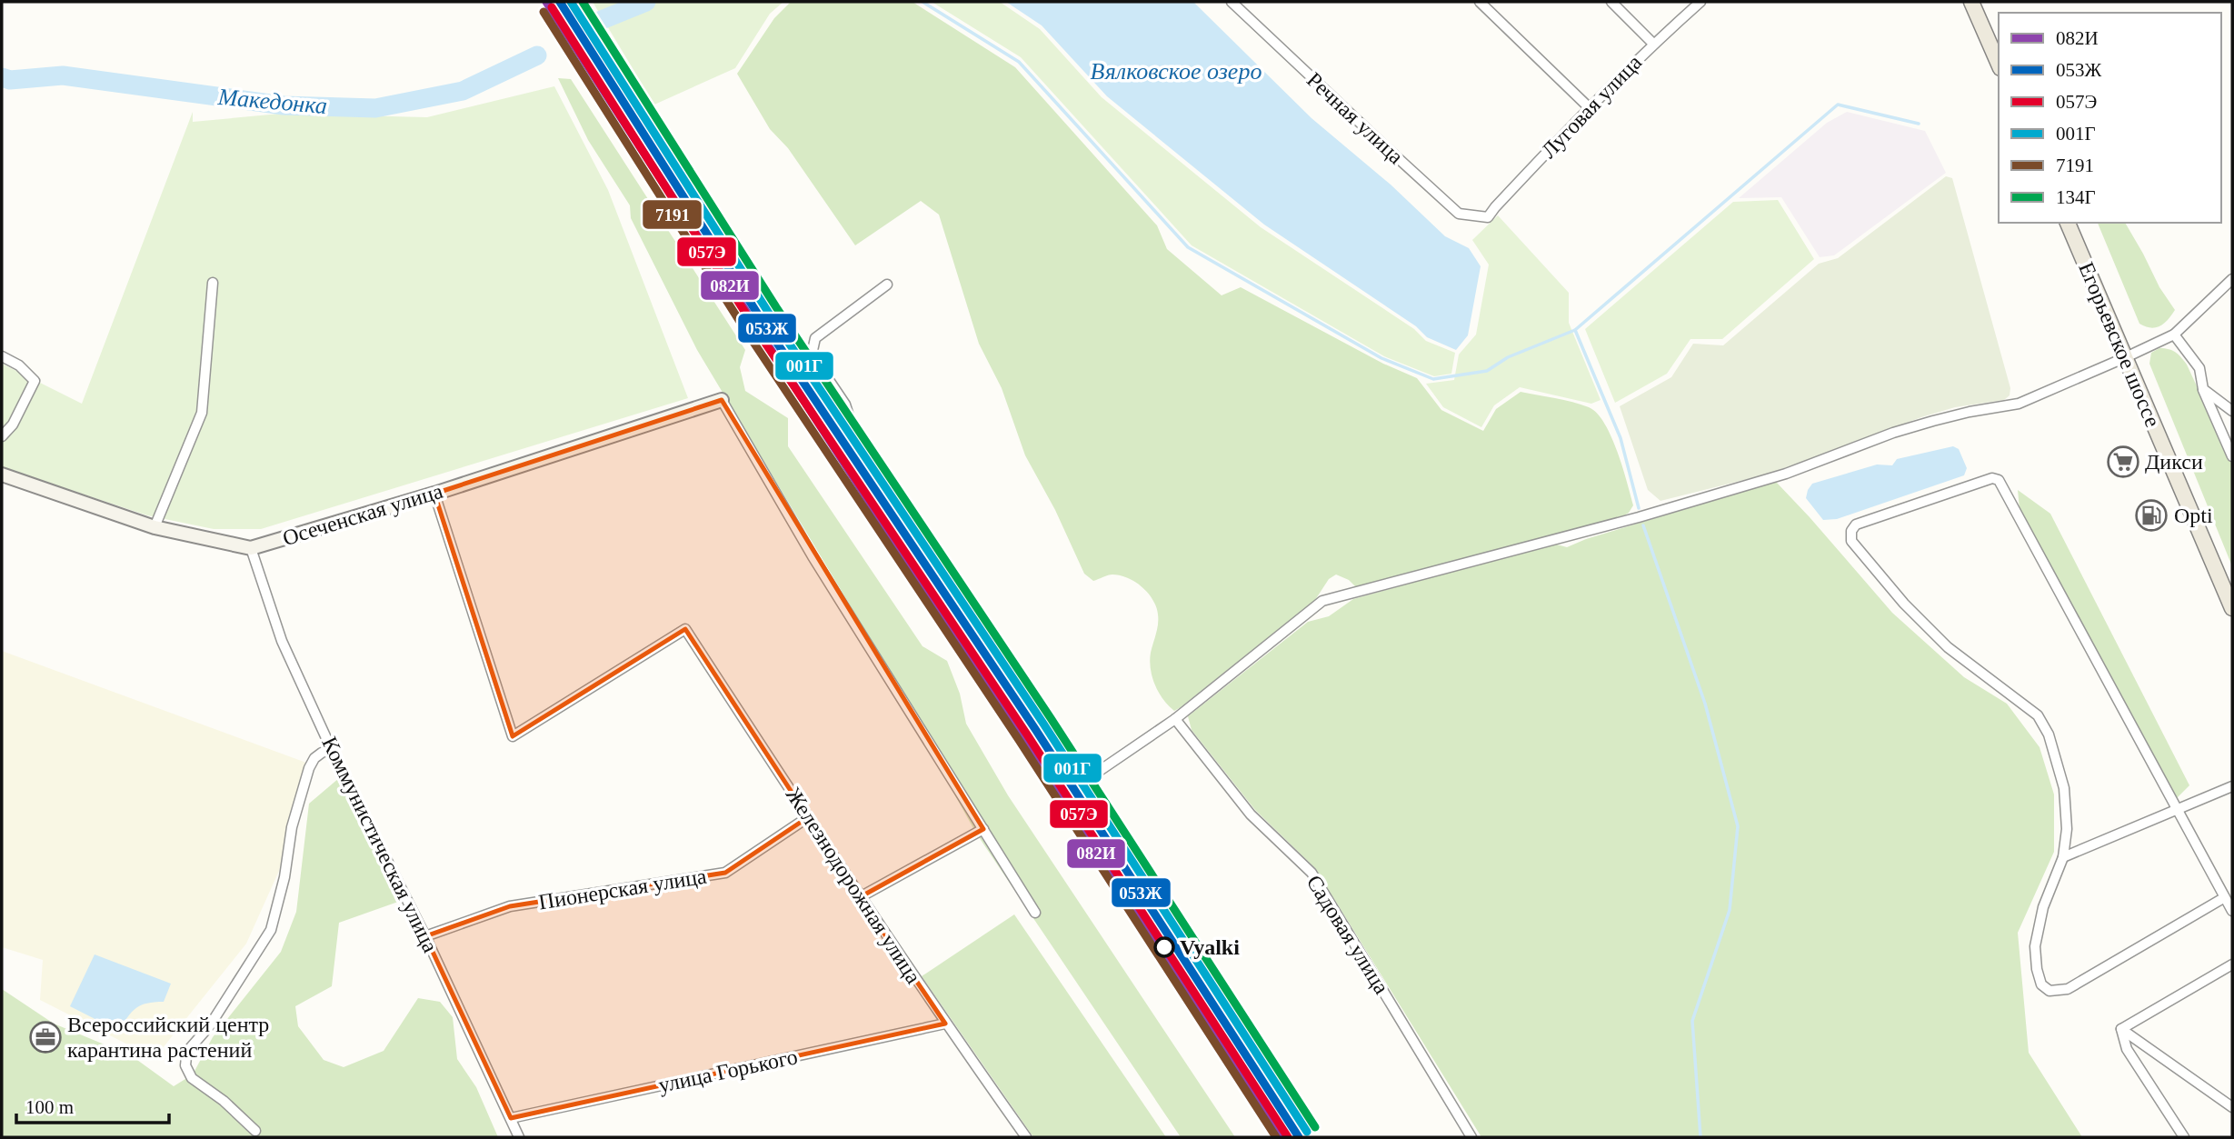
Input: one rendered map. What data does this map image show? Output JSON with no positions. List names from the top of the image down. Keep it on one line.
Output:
{"streets":{"main road":["Егорьевское шоссе"],"street":["Луговая улица","Речная улица","Осеченская улица","Коммунистическая улица","Железнодорожная улица","Пионерская улица","Садовая улица","улица Горького"]},"crossings":[["Луговая улица","Речная улица"],["Осеченская улица","Коммунистическая улица"],["Осеченская улица","Железнодорожная улица"],["Коммунистическая улица","Пионерская улица"],["Коммунистическая улица","улица Горького"],["Железнодорожная улица","Пионерская улица"],["Железнодорожная улица","улица Горького"]],"water":["Вялковское озеро","Македонка"],"places":{"supermarket":["Дикси"],"fuel station":["Opti"],"other":["Vyalki"],"office":["Всероссийский центр карантина растений"]},"lines":["transit line 082И","transit line 053Ж","transit line 001Г","transit line 134Г","transit line 057Э","transit line 7191"],"legend":["082И","053Ж","057Э","001Г","7191","134Г"],"scale_bar":"100 m"}
